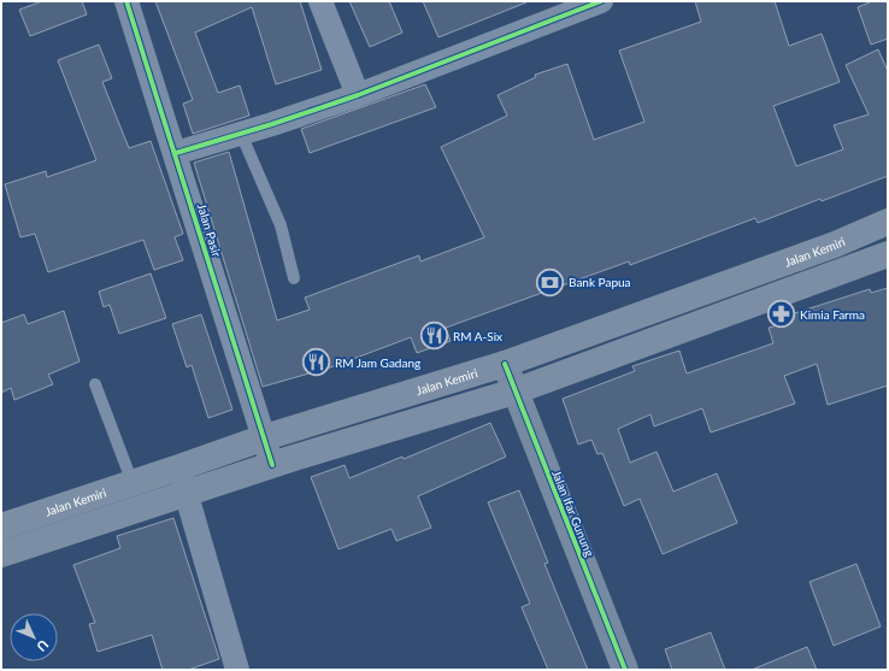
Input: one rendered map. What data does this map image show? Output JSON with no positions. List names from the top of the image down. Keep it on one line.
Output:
{"streets":{"highway":["Jalan Kemiri"],"street":["Jalan Pasir","Jalan Ifar Gunung"]},"crossings":[["Jalan Pasir","Jalan Kemiri"],["Jalan Kemiri","Jalan Ifar Gunung"]],"places":{"bank":["Bank Papua"],"pharmacy":["Kimia Farma"],"restaurant":["RM A-Six","RM Jam Gadang"]},"north":"bottom right"}
